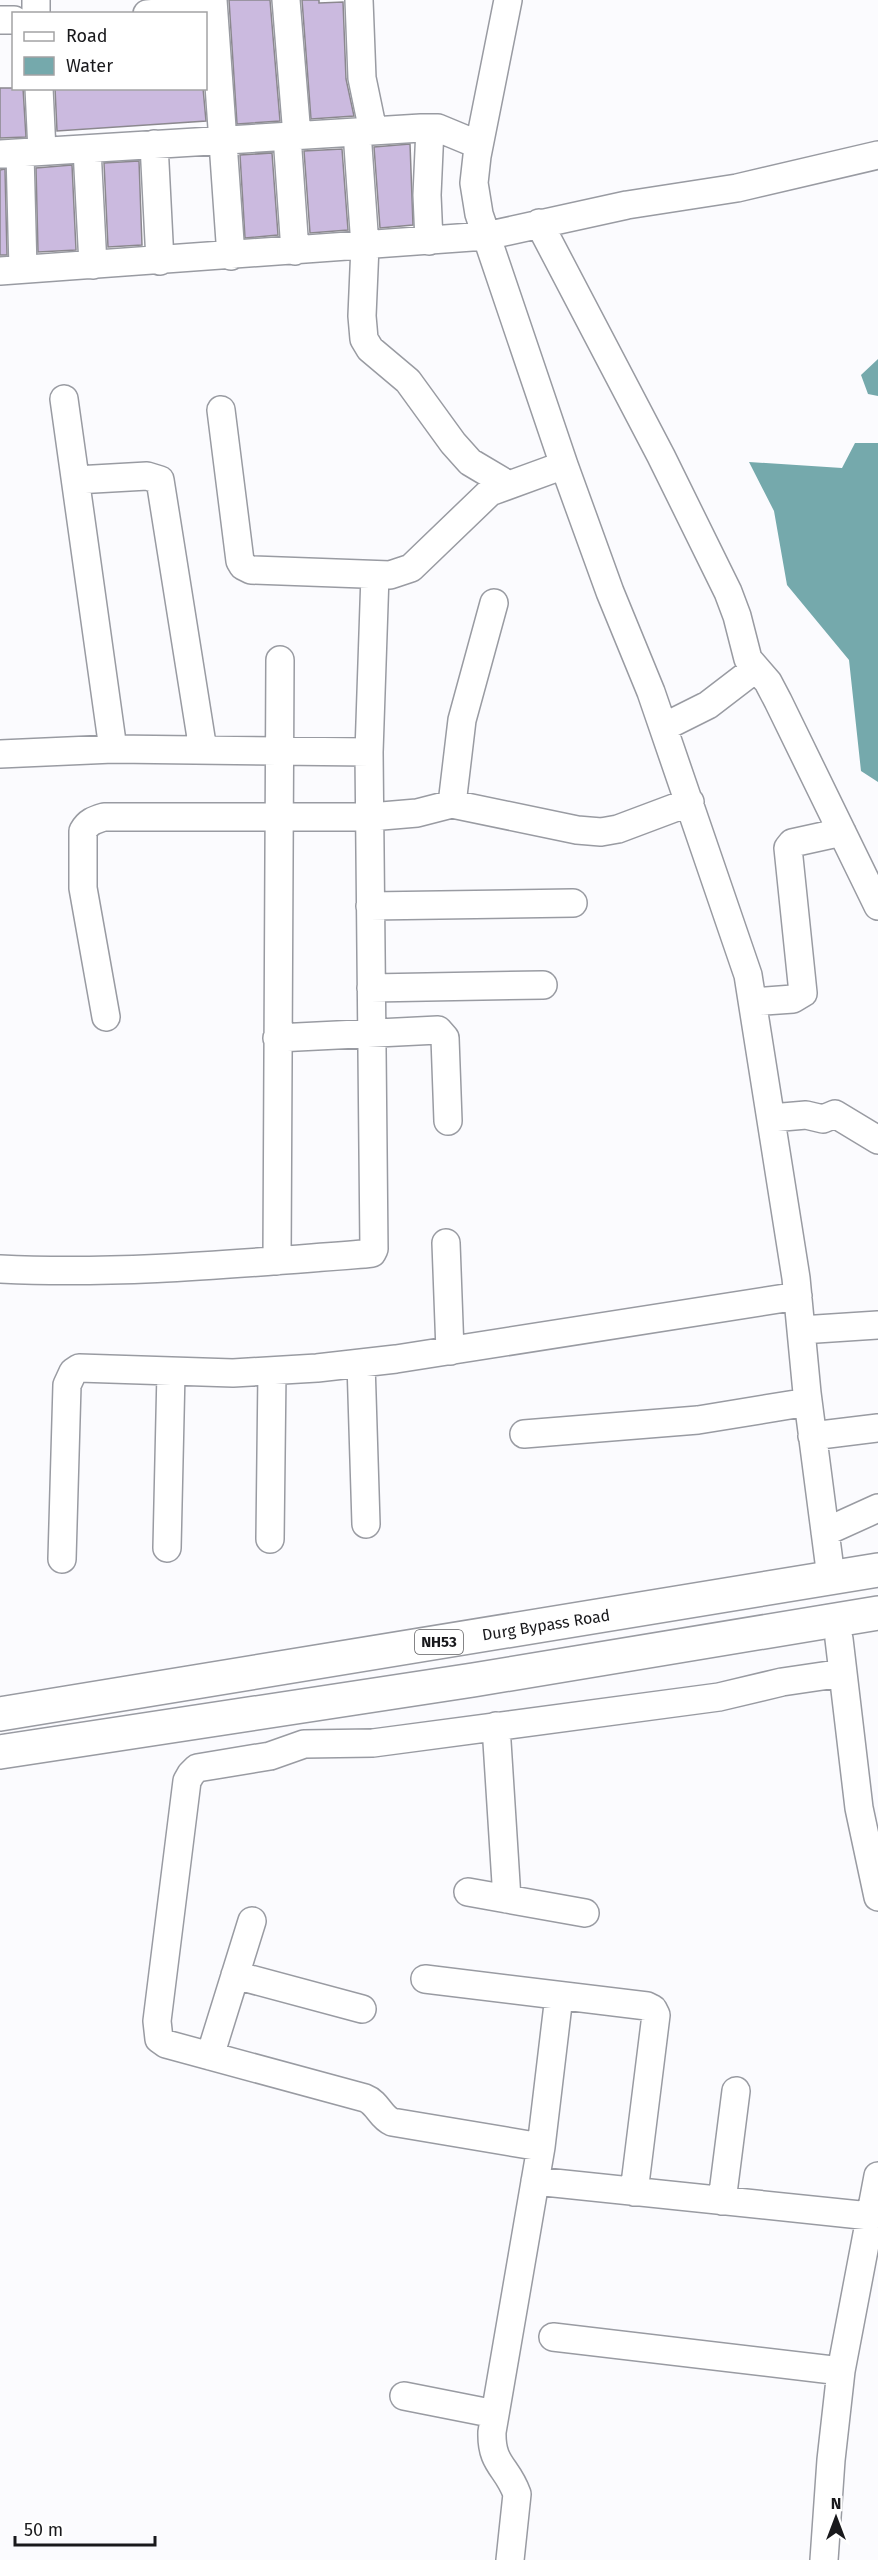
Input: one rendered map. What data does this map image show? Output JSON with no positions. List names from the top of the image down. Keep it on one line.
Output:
{"streets":{"highway":["Durg Bypass Road","NH53"]},"legend":["Road","Water"],"scale_bar":"50 m","north":"top"}
